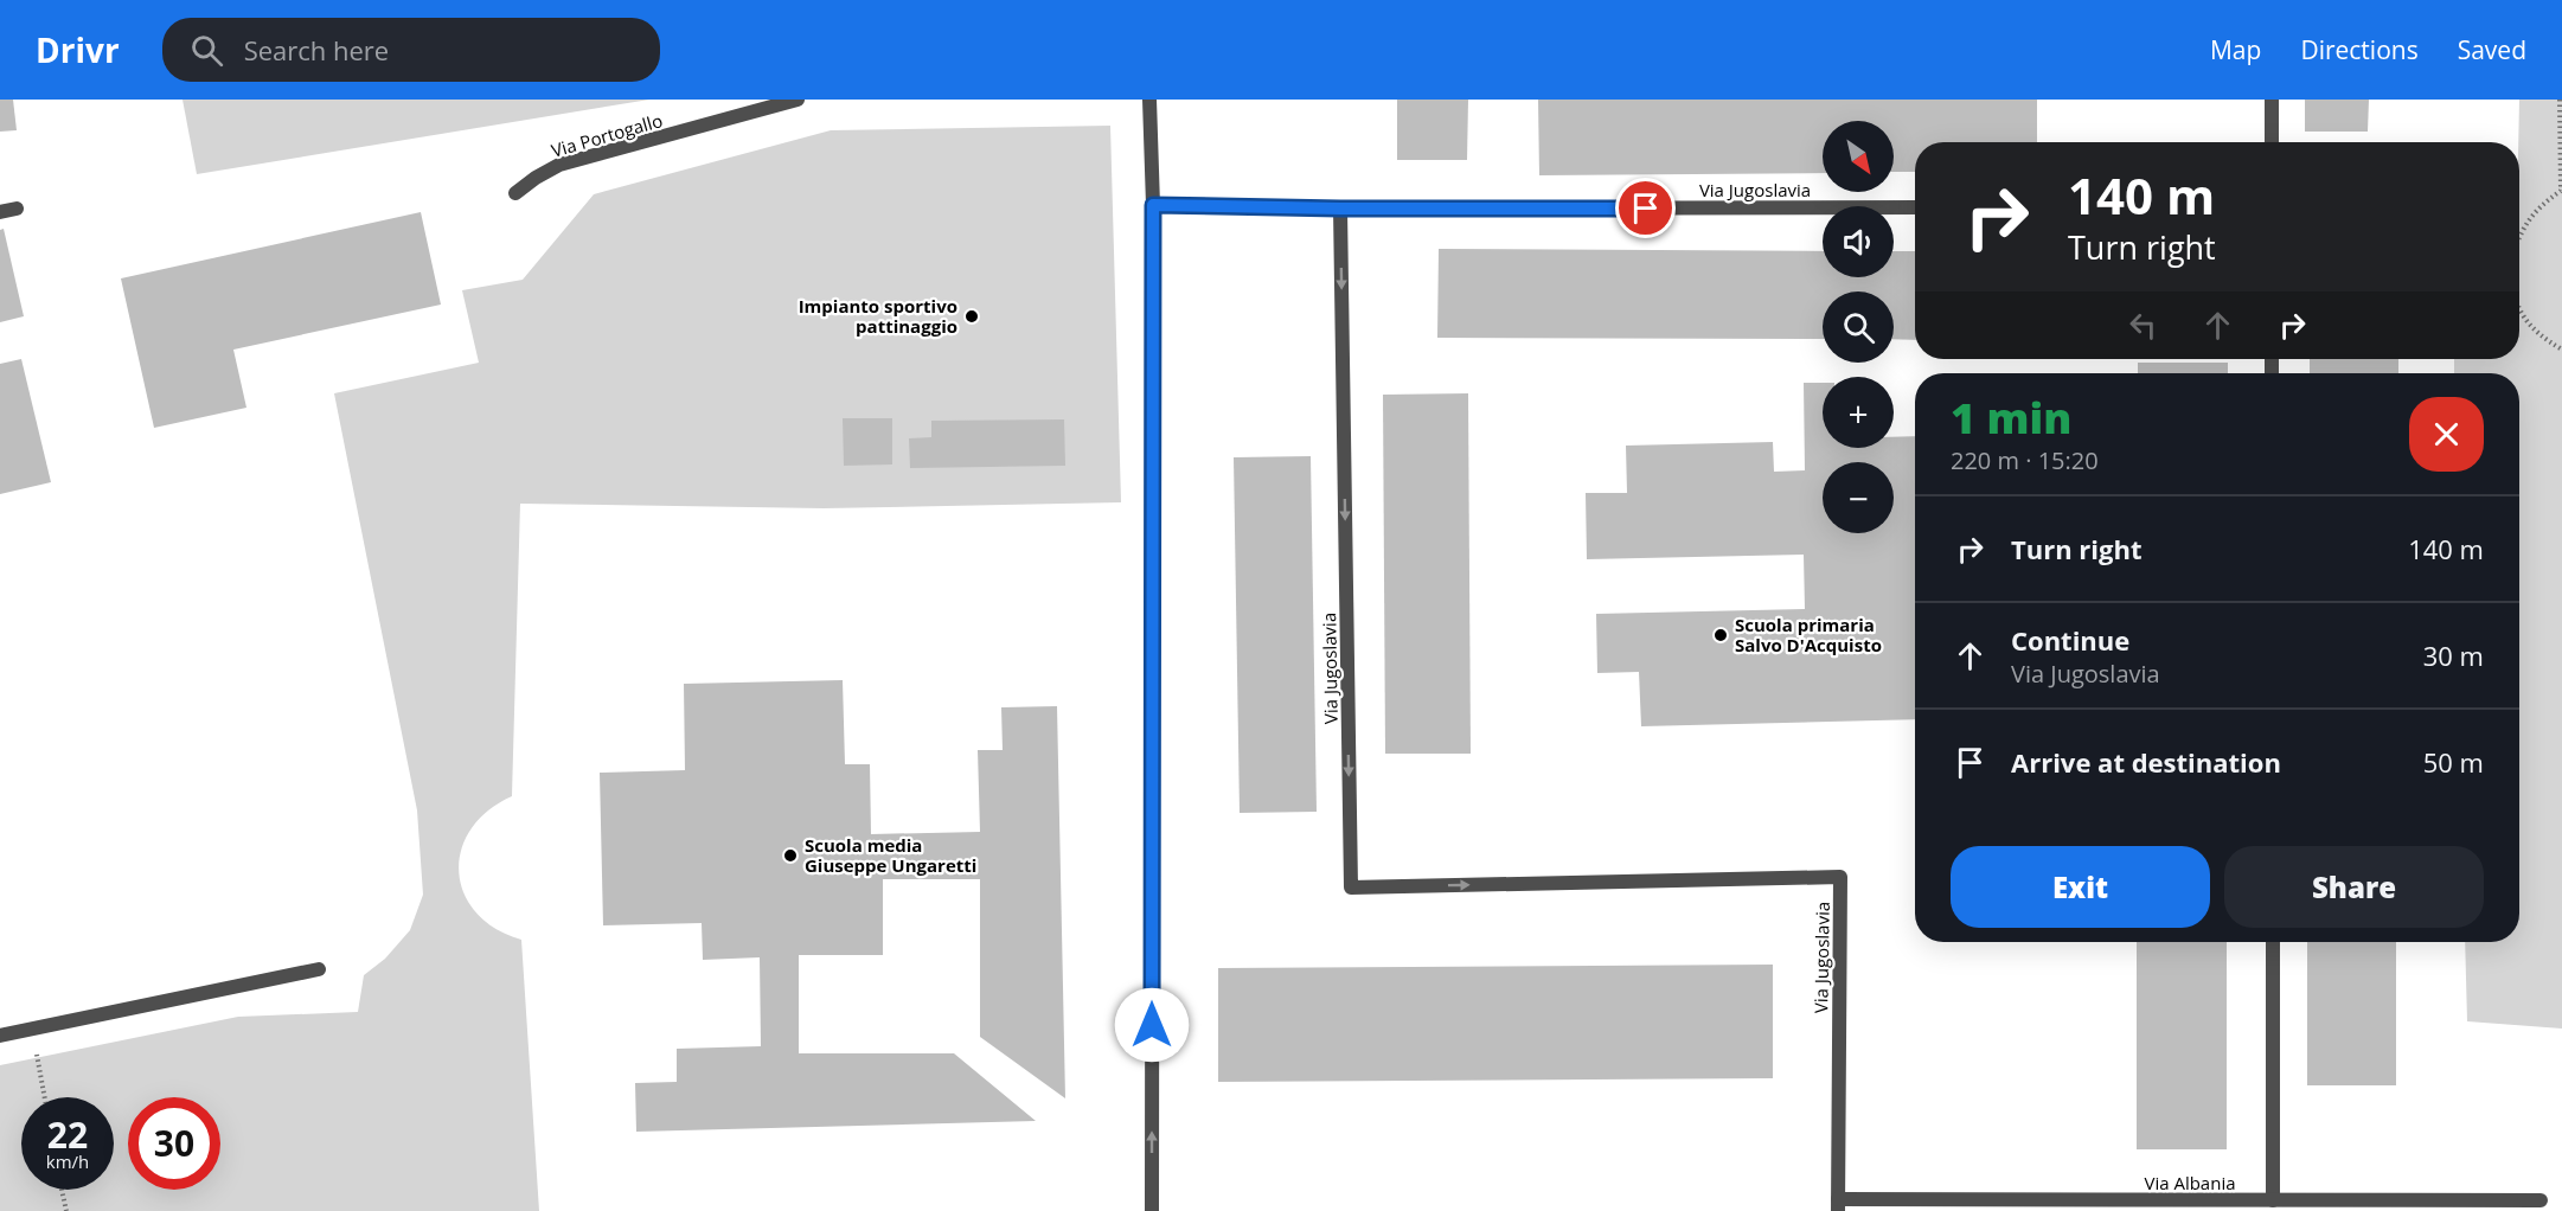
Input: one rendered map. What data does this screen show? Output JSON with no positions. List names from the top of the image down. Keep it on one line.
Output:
{"streets":{"street":["Via Portogallo","Via Jugoslavia","Via Albania"]},"crossings":[["Via Jugoslavia","Via Albania"]],"places":["Impianto sportivo pattinaggio","Scuola primaria Salvo D'Acquisto","Scuola media Giuseppe Ungaretti"],"north":"bottom right","page":{"header":"Drivr","search":"Search here","nav":["Map","Directions","Saved"],"map_buttons":["+","−"],"turn":["140 m","Turn right"],"heading":["1 min","220 m · 15:20"],"list":[{"name":"Turn right","value":"140 m"},{"name":"Continue","note":"Via Jugoslavia","value":"30 m"},{"name":"Arrive at destination","value":"50 m"}],"buttons":["Exit","Share"],"speed":"22 km/h","limit":"30"}}
